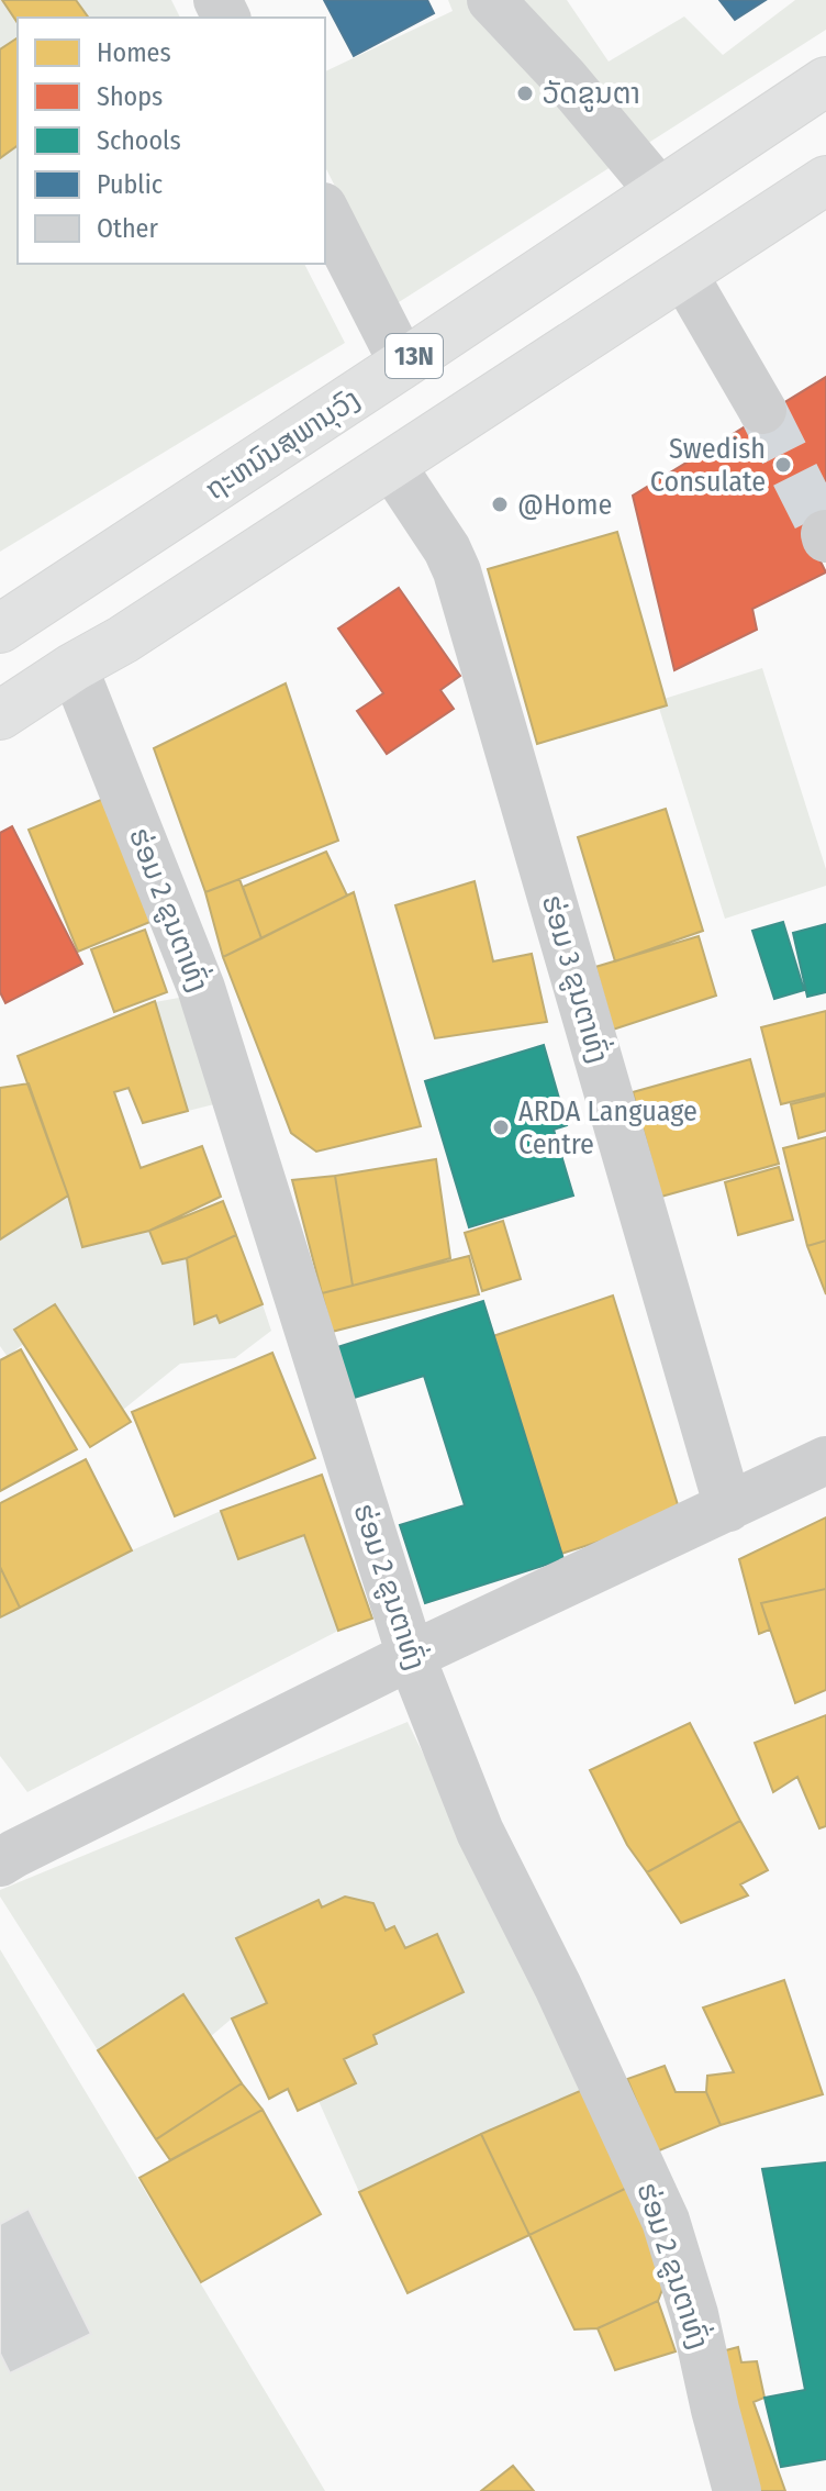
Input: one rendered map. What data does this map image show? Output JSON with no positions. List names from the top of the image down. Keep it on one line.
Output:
{"streets":{"highway":["13N","ຖະຫນົນສຸພານຸວົງ"],"street":["ຮ່ອມ 2 ຂູນຕາທົ່ງ","ຮ່ອມ 3 ຂູນຕາທົ່ງ"]},"places":["ວັດຂູນຕາ","Swedish Consulate","@Home","ARDA Language Centre"],"legend":["Homes","Shops","Schools","Public","Other"]}
